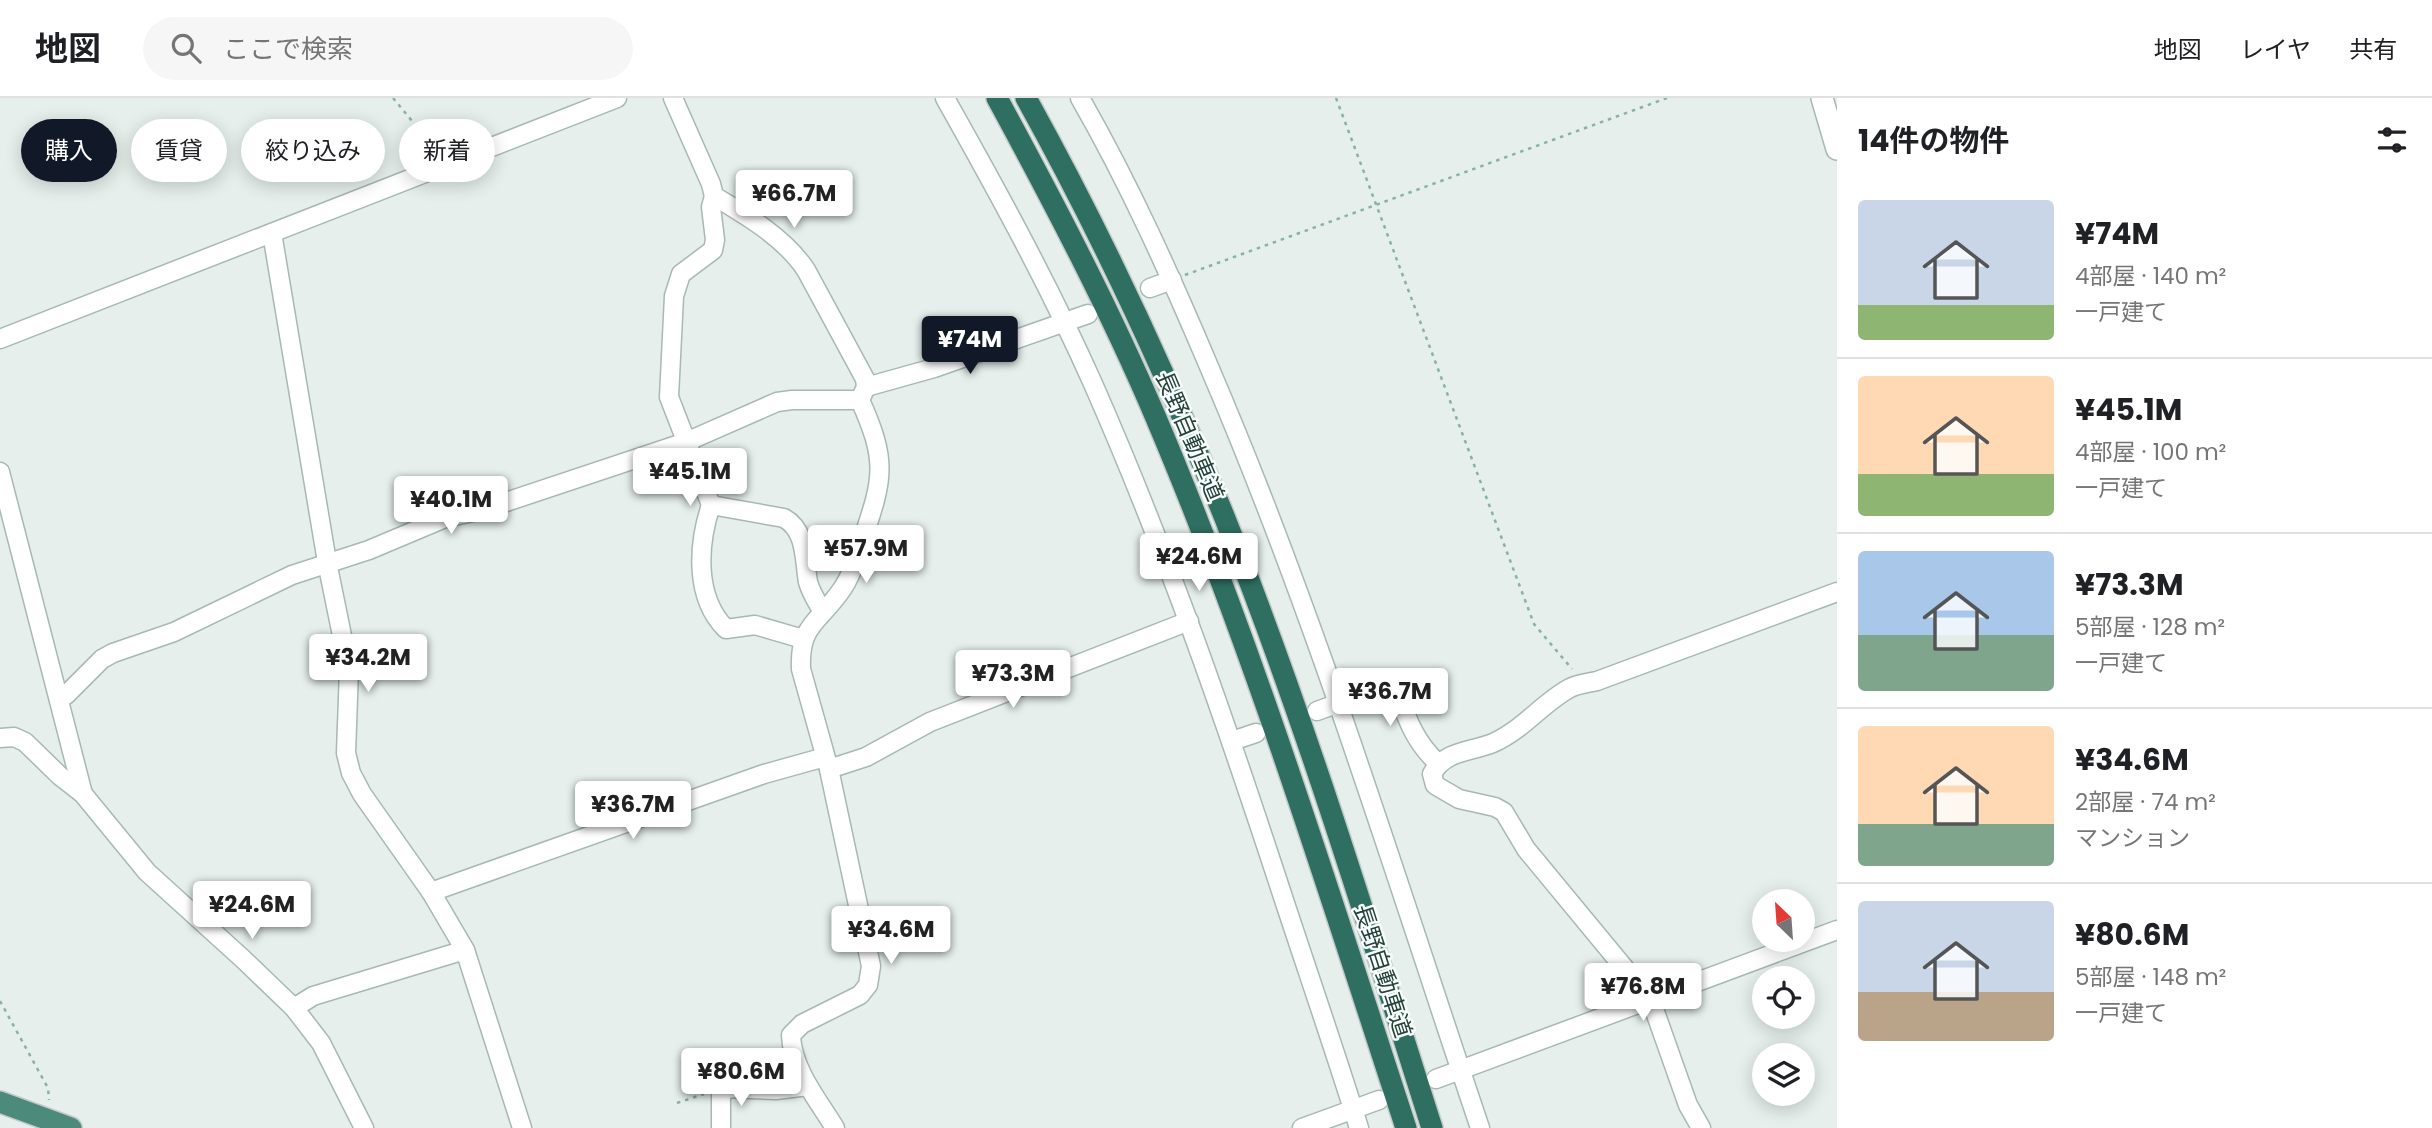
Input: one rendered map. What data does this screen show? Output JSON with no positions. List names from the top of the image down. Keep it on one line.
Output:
{"streets":{"highway":["長野自動車道"]},"north":"top left","page":{"header":"地図","search":"ここで検索","nav":["地図","レイヤ","共有"],"heading":"14件の物件","chip":["購入","賃貸","絞り込み","新着"],"price":["¥66.7M","¥74M","¥45.1M","¥40.1M","¥57.9M","¥24.6M","¥34.2M","¥73.3M","¥36.7M","¥36.7M","¥24.6M","¥34.6M","¥76.8M","¥80.6M"],"list":[{"name":"¥74M","note":"4部屋 · 140 m² · 一戸建て"},{"name":"¥45.1M","note":"4部屋 · 100 m² · 一戸建て"},{"name":"¥73.3M","note":"5部屋 · 128 m² · 一戸建て"},{"name":"¥34.6M","note":"2部屋 · 74 m² · マンション"},{"name":"¥80.6M","note":"5部屋 · 148 m² · 一戸建て"}]}}
